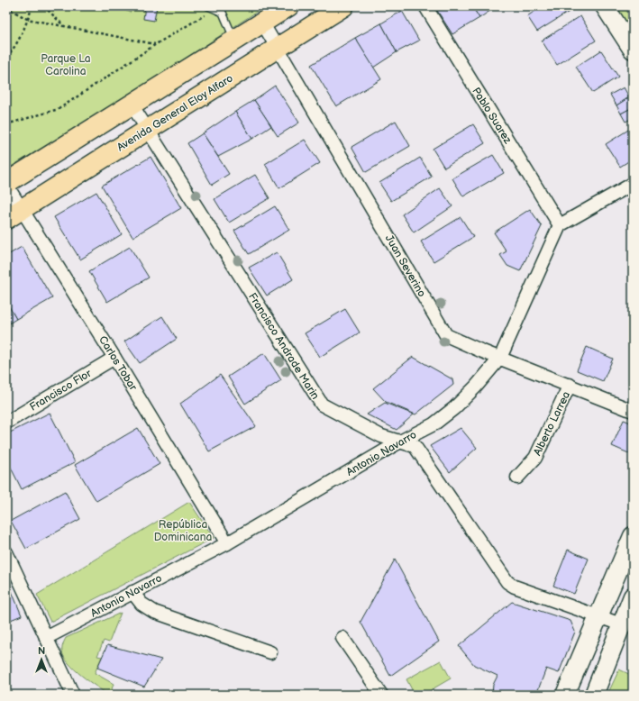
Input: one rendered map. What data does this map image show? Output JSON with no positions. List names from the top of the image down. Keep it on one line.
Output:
{"streets":{"main road":["Avenida General Eloy Alfaro"],"street":["Pablo Suarez","Juan Severino","Francisco Andrade Marin","Carlos Tobar","Francisco Flor","Alberto Larrea","Antonio Navarro"]},"crossings":[["Avenida General Eloy Alfaro","Juan Severino"],["Avenida General Eloy Alfaro","Francisco Andrade Marin"],["Avenida General Eloy Alfaro","Carlos Tobar"],["Pablo Suarez","Antonio Navarro"],["Juan Severino","Alberto Larrea"],["Juan Severino","Antonio Navarro"],["Francisco Andrade Marin","Antonio Navarro"],["Carlos Tobar","Francisco Flor"],["Carlos Tobar","Antonio Navarro"]],"parks":["Parque La Carolina","República Dominicana"],"north":"top"}
